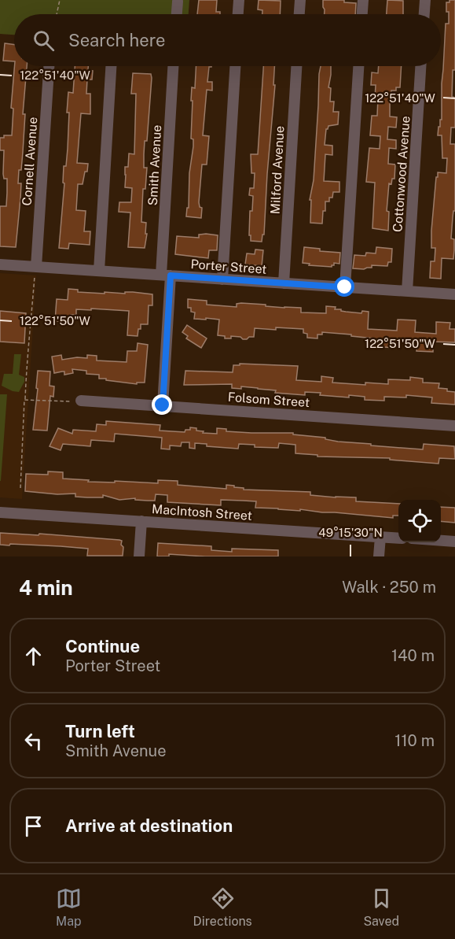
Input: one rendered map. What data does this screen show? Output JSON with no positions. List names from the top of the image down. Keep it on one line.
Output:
{"streets":{"street":["Cornell Avenue","Smith Avenue","Milford Avenue","Cottonwood Avenue","Porter Street","Folsom Street","MacIntosh Street"]},"crossings":[["Cornell Avenue","Porter Street"],["Smith Avenue","Porter Street"],["Smith Avenue","Folsom Street"],["Milford Avenue","Porter Street"],["Cottonwood Avenue","Porter Street"]],"page":{"search":"Search here","heading":["4 min","Walk · 250 m"],"list":[["Continue","Porter Street","140 m"],["Turn left","Smith Avenue","110 m"],"Arrive at destination"],"nav":["Map","Directions","Saved"]},"coordinates":["122°51'40\"W","122°51'50\"W","49°15'30\"N"]}
